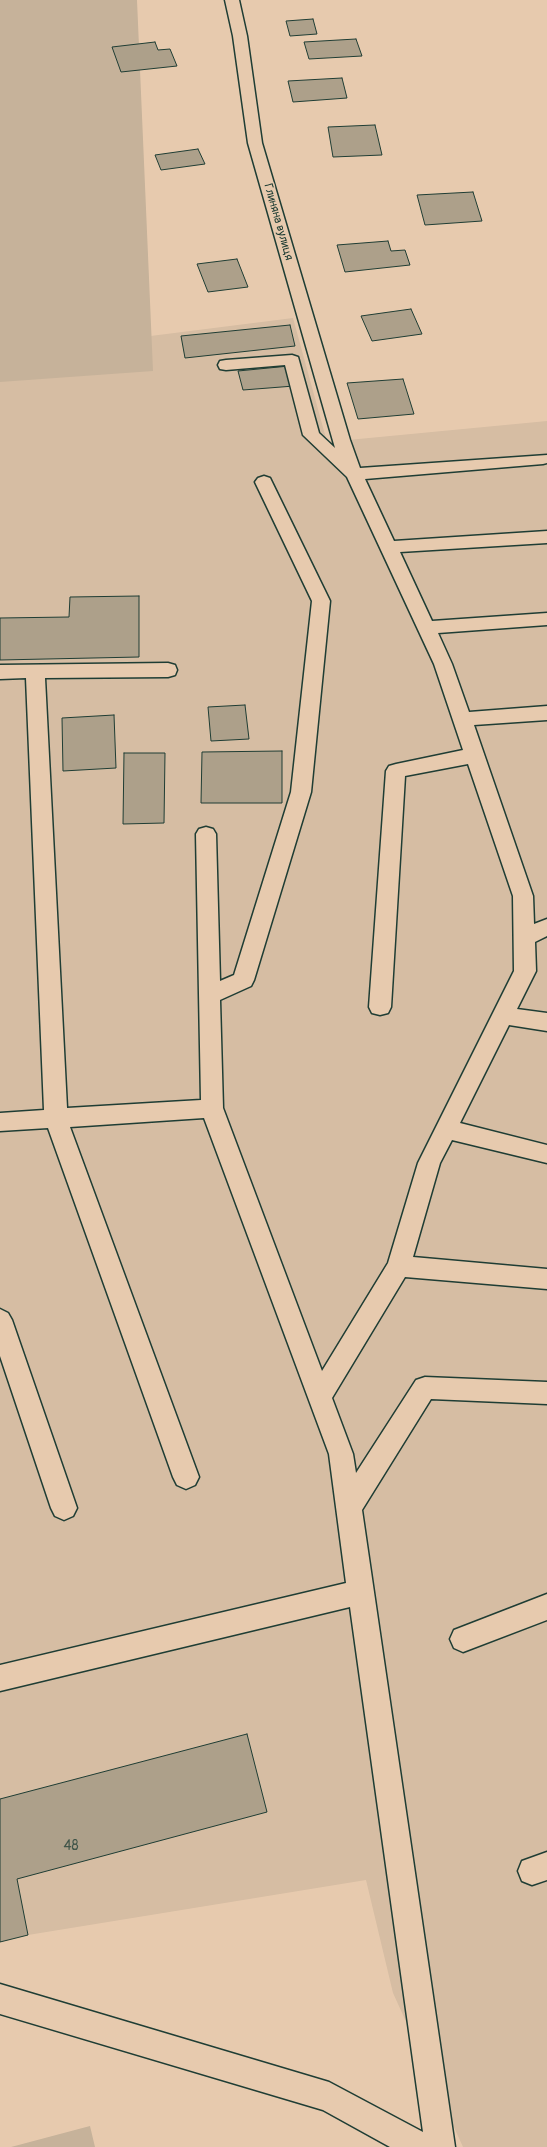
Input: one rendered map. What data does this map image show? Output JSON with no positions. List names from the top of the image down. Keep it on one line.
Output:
{"streets":{"street":["Глиняна вулиця"]},"house_numbers":["48"]}
